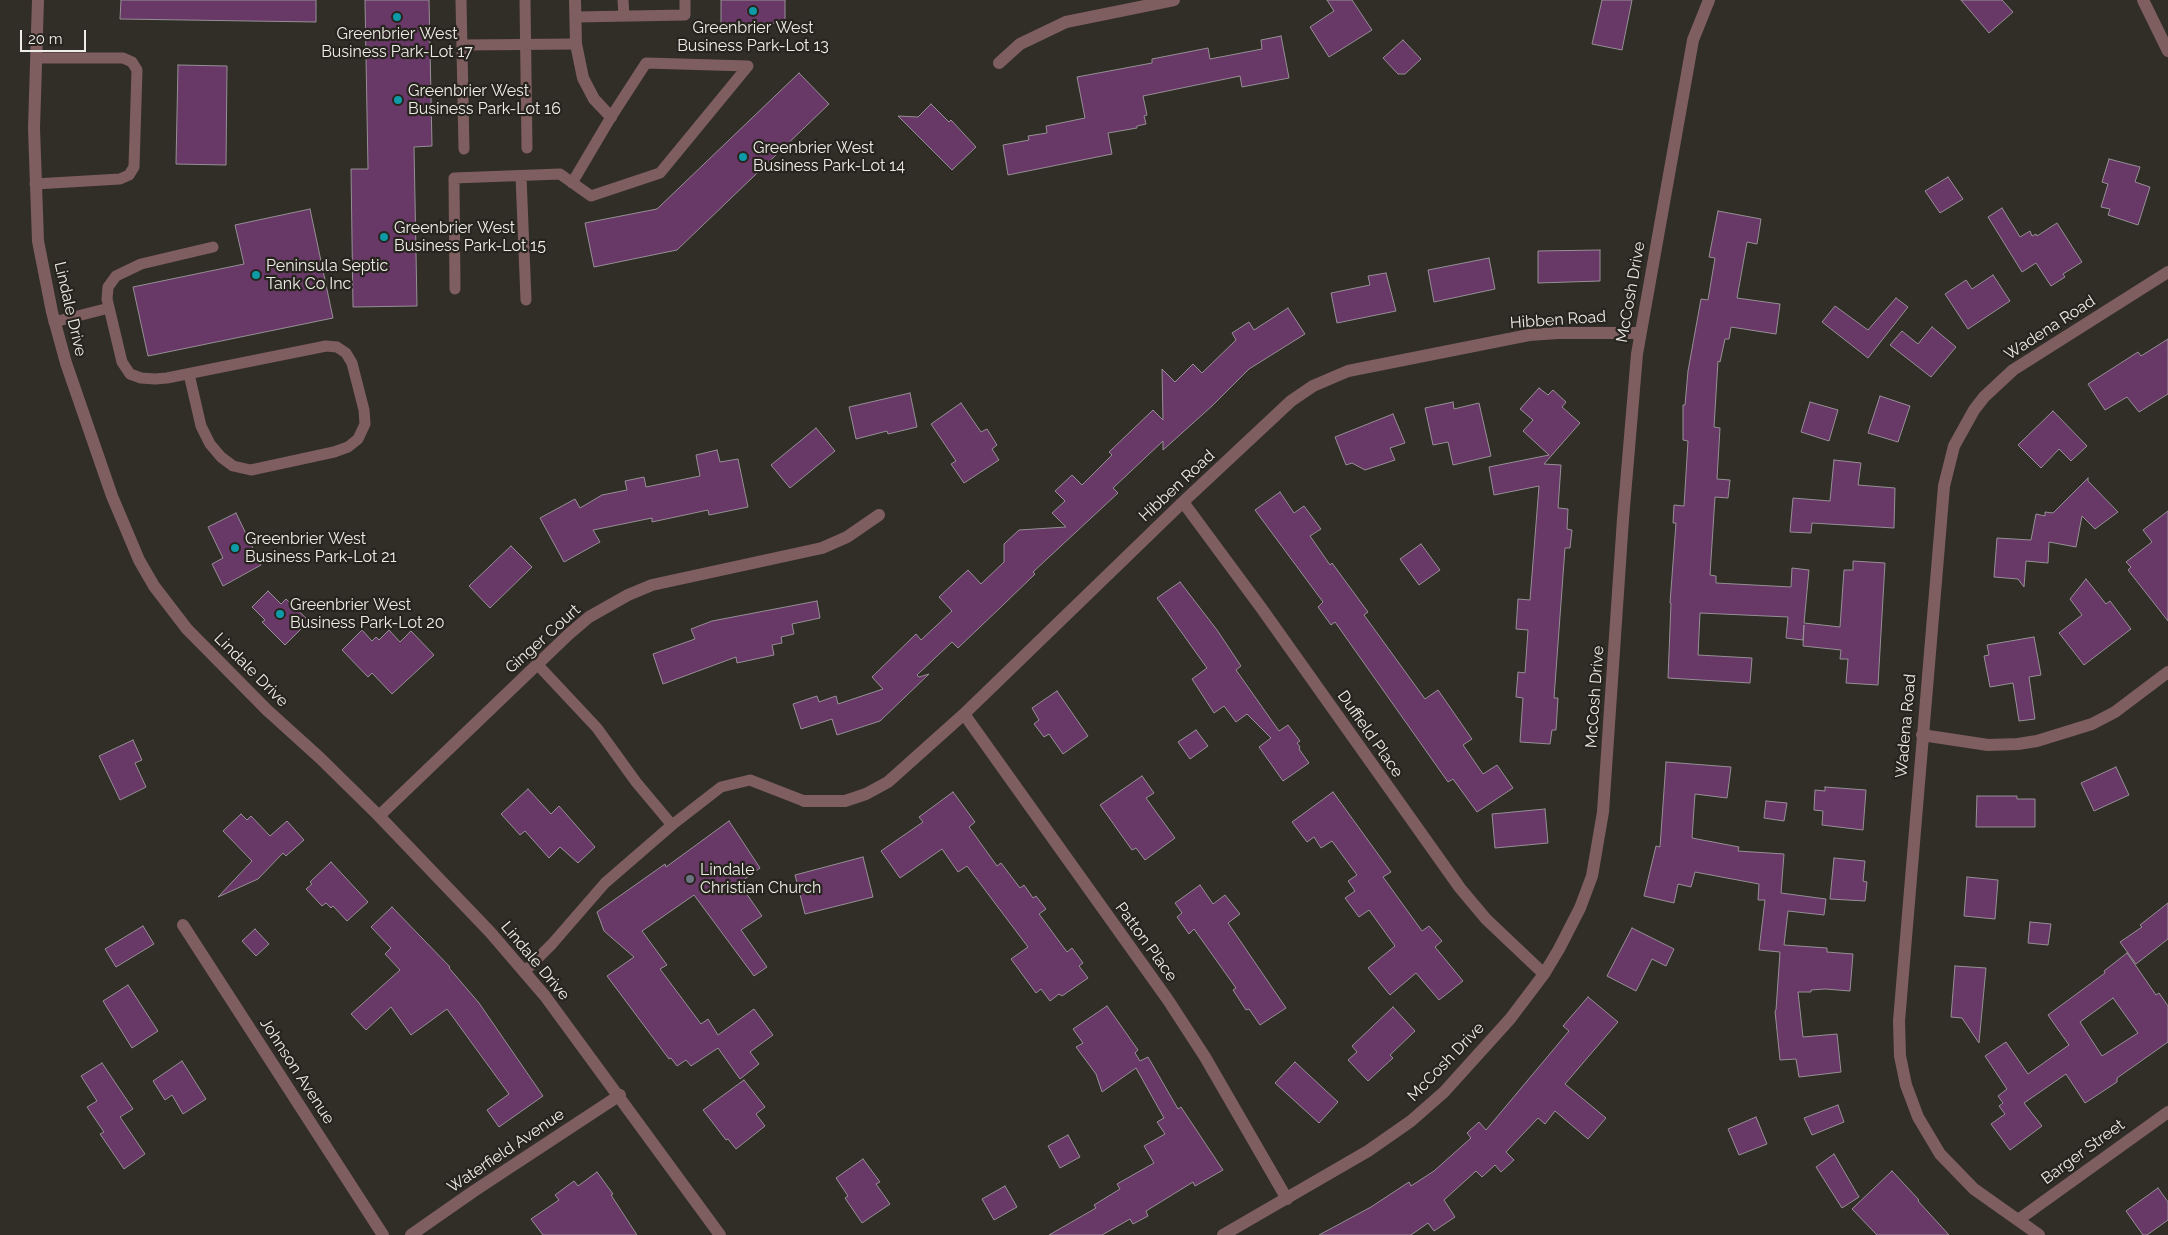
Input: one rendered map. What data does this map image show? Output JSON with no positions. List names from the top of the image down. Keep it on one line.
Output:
{"streets":{"street":["McCosh Drive","Lindale Drive","Hibben Road","Wadena Road","Ginger Court","Duffield Place","Patton Place","Johnson Avenue","Waterfield Avenue","Barger Street"]},"crossings":[["McCosh Drive","Hibben Road"],["McCosh Drive","Duffield Place"],["McCosh Drive","Patton Place"],["Lindale Drive","Ginger Court"],["Lindale Drive","Waterfield Avenue"],["Hibben Road","Duffield Place"],["Hibben Road","Patton Place"],["Wadena Road","Barger Street"]],"places":["Greenbrier West Business Park-Lot 13","Greenbrier West Business Park-Lot 17","Greenbrier West Business Park-Lot 16","Greenbrier West Business Park-Lot 14","Greenbrier West Business Park-Lot 15","Peninsula Septic Tank Co Inc","Greenbrier West Business Park-Lot 21","Greenbrier West Business Park-Lot 20","Lindale Christian Church"],"scale_bar":"20 m"}
